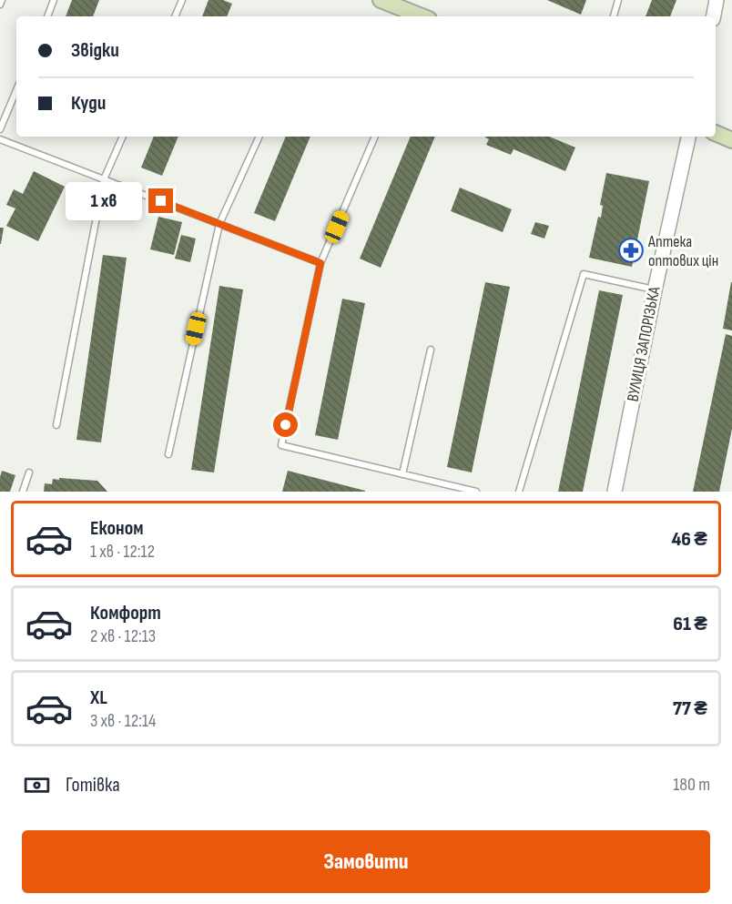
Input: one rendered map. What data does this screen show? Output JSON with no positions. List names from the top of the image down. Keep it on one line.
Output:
{"streets":{"street":["ВУЛИЦЯ ЗАПОРІЗЬКА"]},"places":{"pharmacy":["Аптека оптових цін"]},"page":{"banner":["Звідки","Куди"],"bubble":"1 хв","list":[{"name":"Економ","note":"1 хв · 12:12","value":"46 ₴"},{"name":"Комфорт","note":"2 хв · 12:13","value":"61 ₴"},{"name":"XL","note":"3 хв · 12:14","value":"77 ₴"}],"pay":["Готівка","180 m"],"buttons":"Замовити"}}
